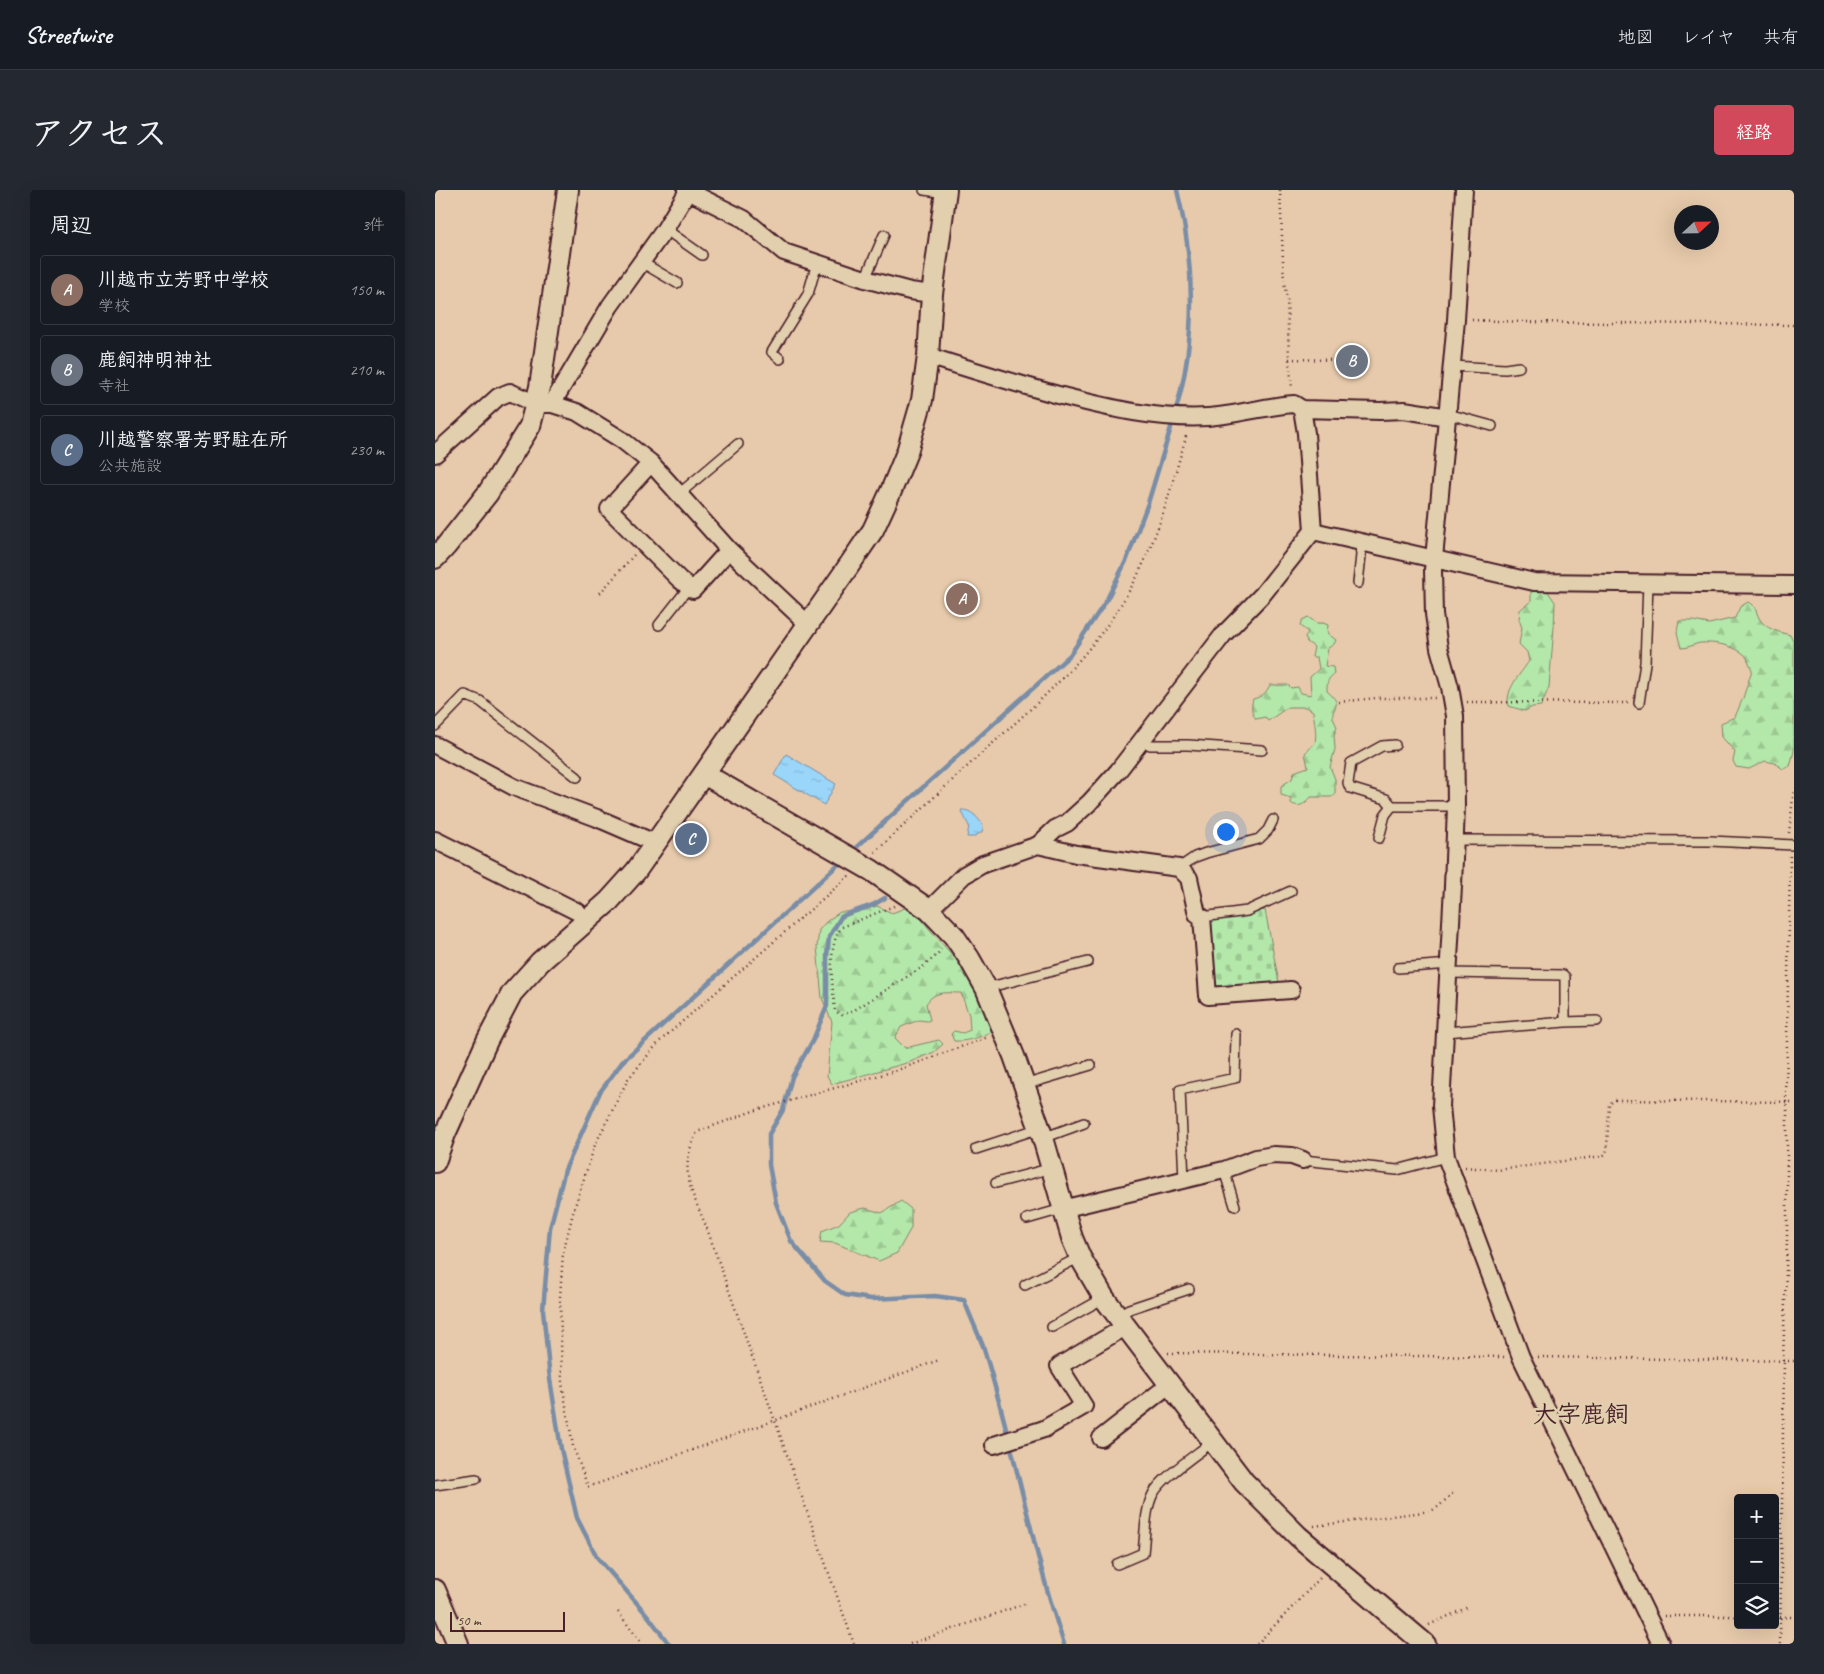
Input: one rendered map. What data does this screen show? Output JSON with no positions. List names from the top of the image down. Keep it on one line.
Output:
{"districts":["大字鹿飼"],"scale_bar":"50 m","north":"right","page":{"header":"Streetwise","nav":["地図","レイヤ","共有"],"title":"アクセス","buttons":"経路","heading":["周辺","3件"],"list":[{"mark":"A","name":"川越市立芳野中学校","note":"学校","value":"150 m"},{"mark":"B","name":"鹿飼神明神社","note":"寺社","value":"210 m"},{"mark":"C","name":"川越警察署芳野駐在所","note":"公共施設","value":"230 m"}],"pins":["B","A","C"],"map_buttons":["+","−"],"scale":"50 m"}}
